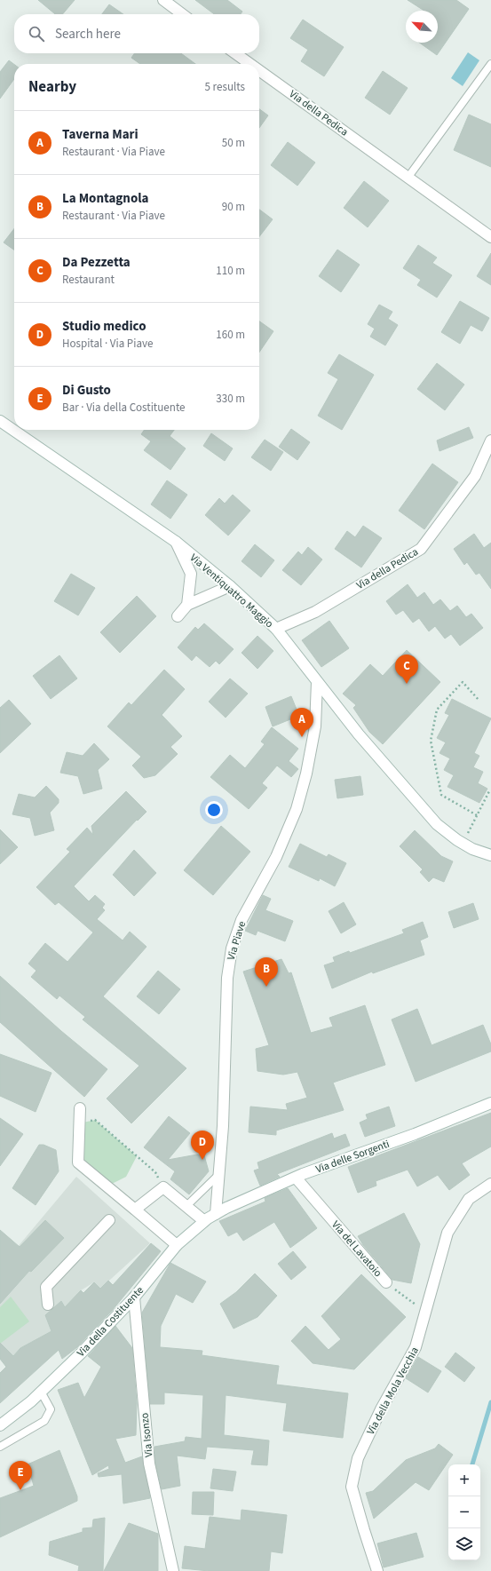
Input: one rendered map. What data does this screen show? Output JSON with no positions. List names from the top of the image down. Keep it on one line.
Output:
{"streets":{"street":["Via della Pedica","Via Ventiquattro Maggio","Via Piave","Via delle Sorgenti","Via del Lavatoio","Via della Costituente","Via della Mola Vecchia","Via Isonzo"]},"crossings":[["Via della Pedica","Via Ventiquattro Maggio"],["Via Ventiquattro Maggio","Via Piave"],["Via Piave","Via delle Sorgenti"],["Via Piave","Via della Costituente"],["Via delle Sorgenti","Via del Lavatoio"],["Via delle Sorgenti","Via della Costituente"],["Via del Lavatoio","Via della Mola Vecchia"],["Via della Costituente","Via Isonzo"]],"north":"top left","page":{"search":"Search here","heading":["Nearby","5 results"],"list":[{"mark":"A","name":"Taverna Mari","note":"Restaurant · Via Piave","value":"50 m"},{"mark":"B","name":"La Montagnola","note":"Restaurant · Via Piave","value":"90 m"},{"mark":"C","name":"Da Pezzetta","note":"Restaurant","value":"110 m"},{"mark":"D","name":"Studio medico","note":"Hospital · Via Piave","value":"160 m"},{"mark":"E","name":"Di Gusto","note":"Bar · Via della Costituente","value":"330 m"}],"pins":["C","A","B","D","E"],"map_buttons":["+","−"]}}
